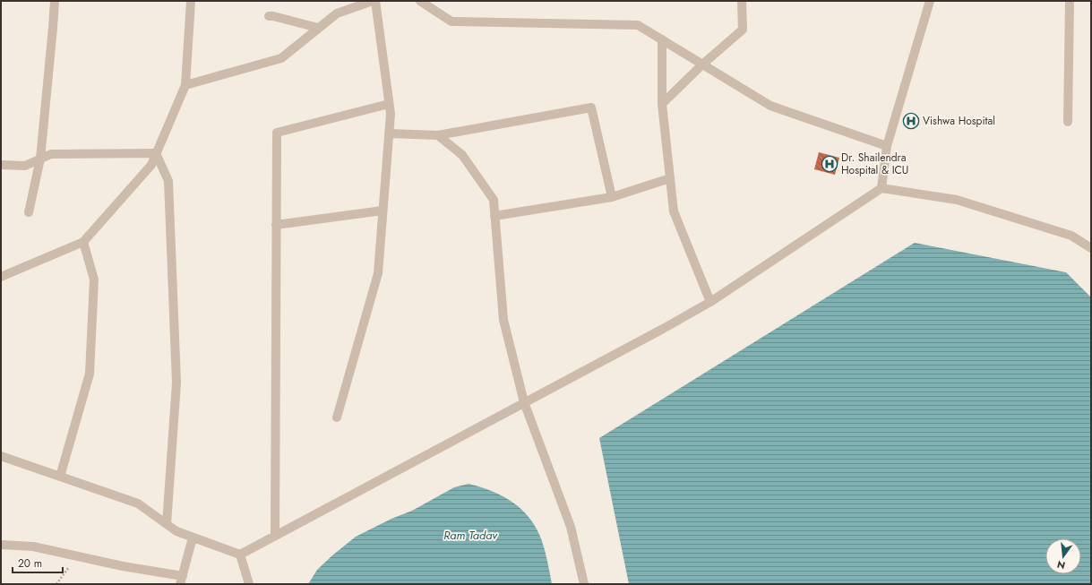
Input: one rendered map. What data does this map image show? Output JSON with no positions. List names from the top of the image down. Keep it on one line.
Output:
{"water":["Ram Tadav"],"places":{"hospital":["Vishwa Hospital","Dr. Shailendra Hospital & ICU"]},"scale_bar":"20 m","north":"bottom"}
